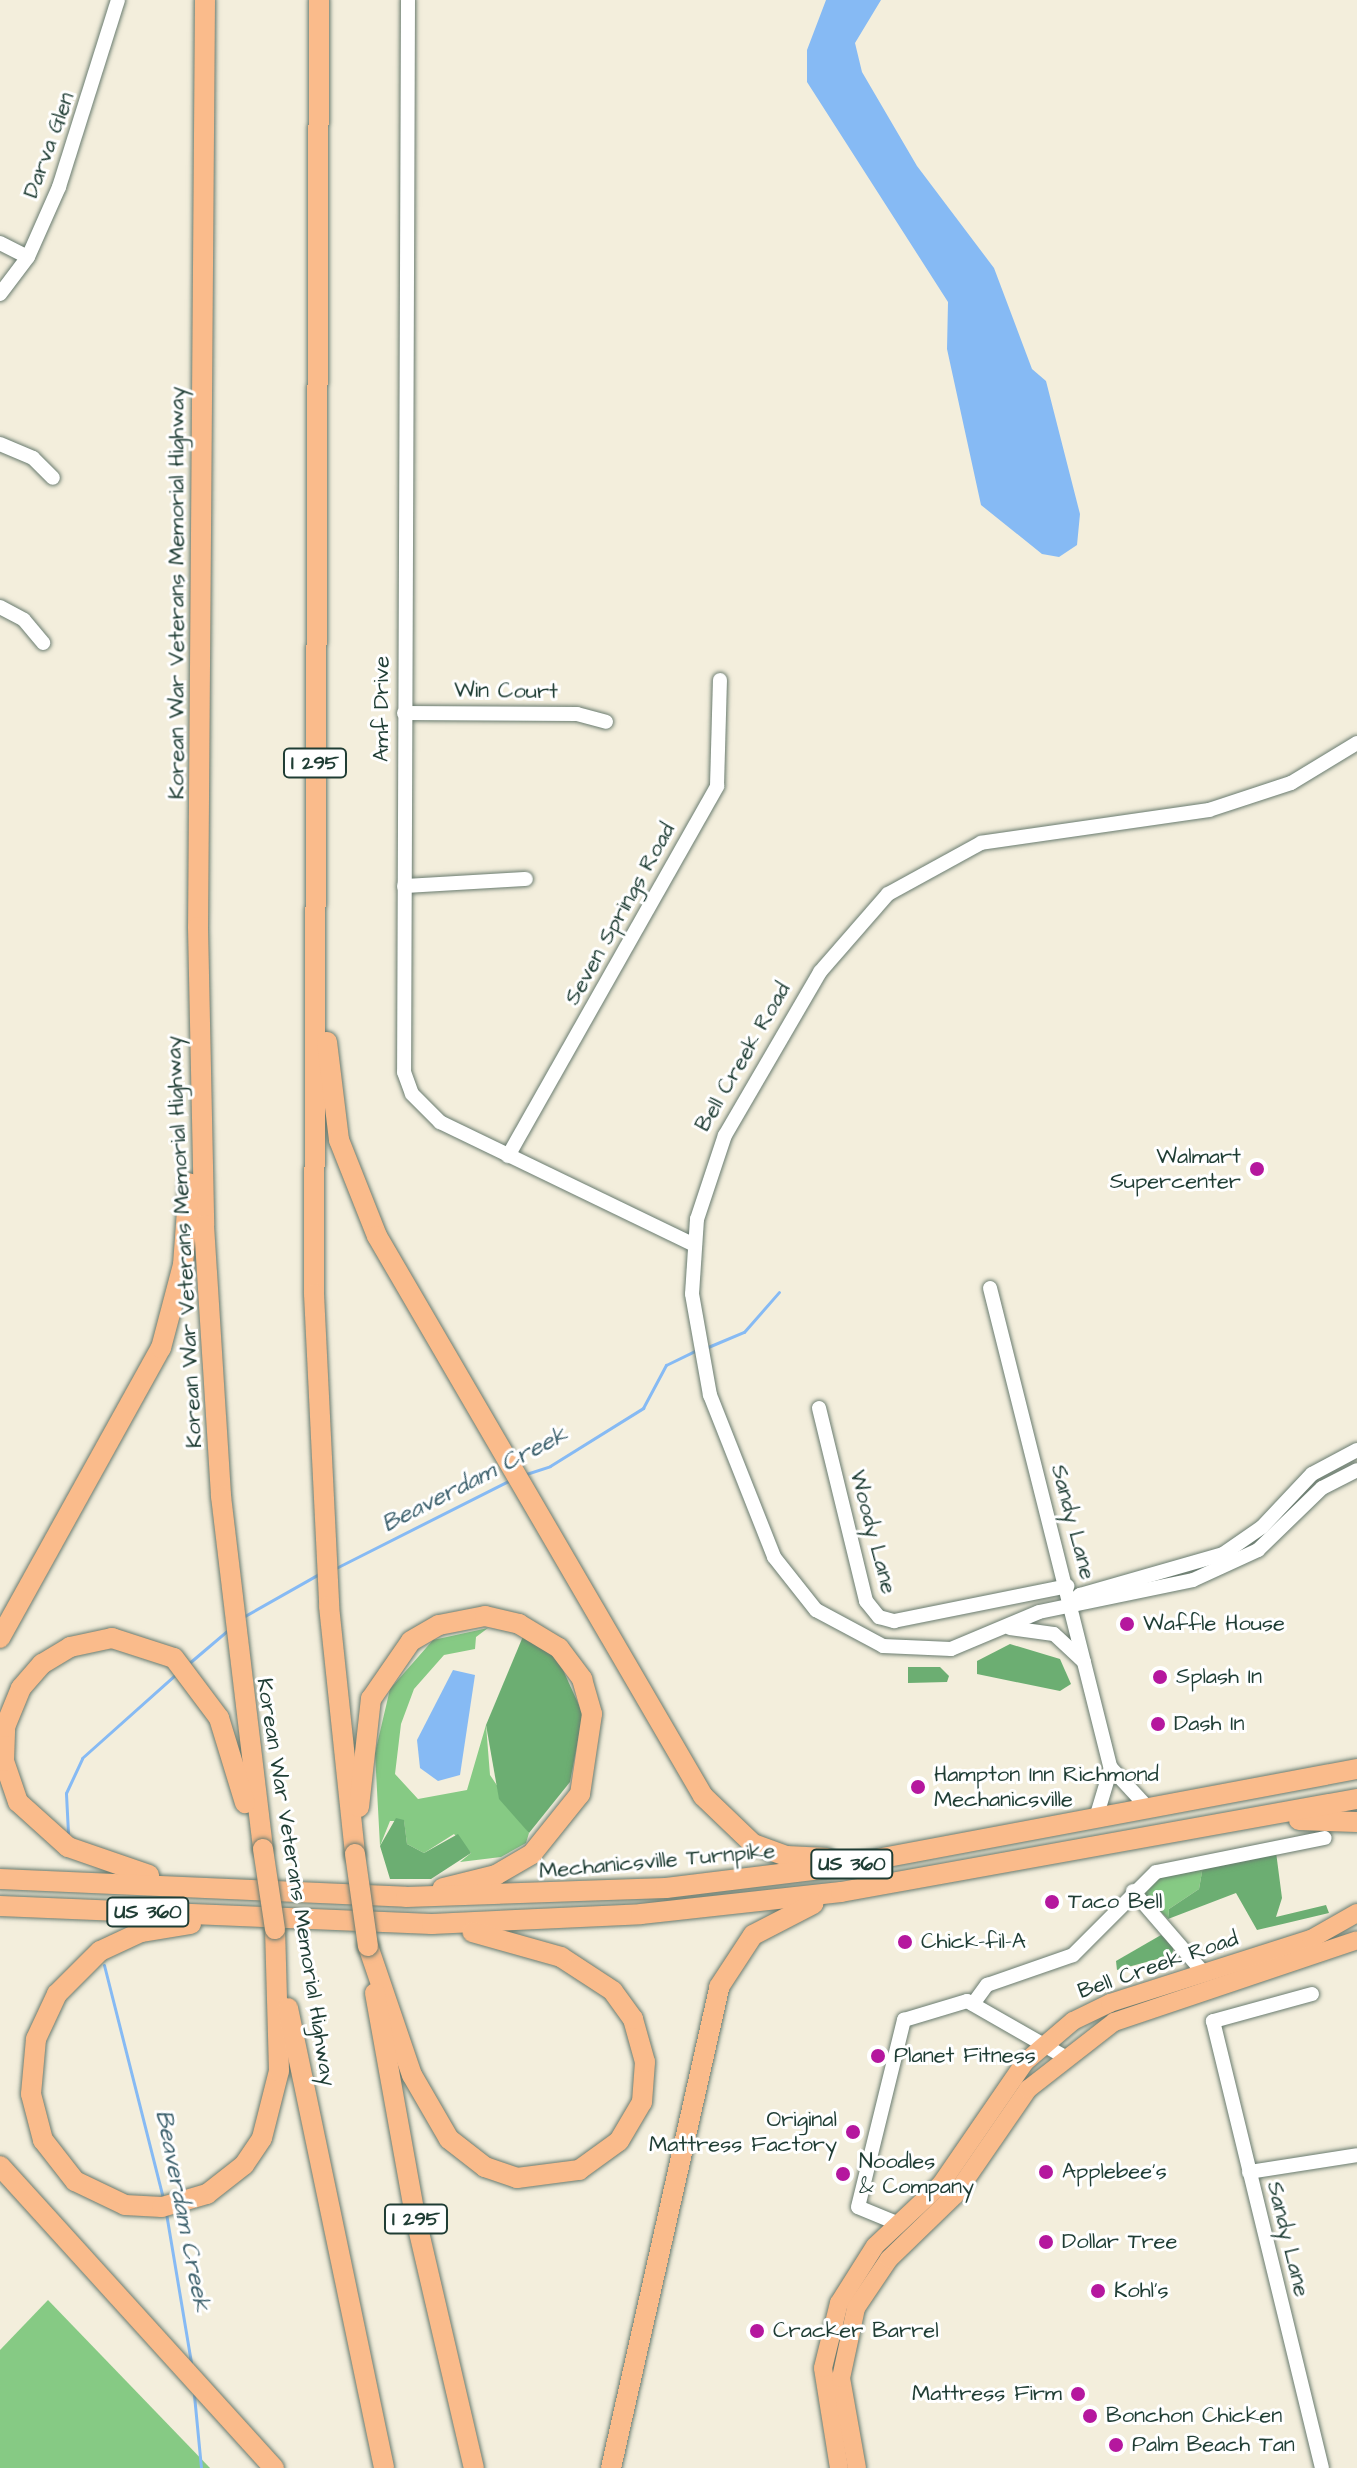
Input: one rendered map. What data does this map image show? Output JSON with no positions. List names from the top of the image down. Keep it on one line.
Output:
{"streets":{"highway":["Korean War Veterans Memorial Highway","I 295","Mechanicsville Turnpike","US 360"],"main road":["Bell Creek Road"],"street":["Darva Glen","Win Court","Amf Drive","Seven Springs Road","Sandy Lane","Woody Lane"]},"crossings":[["Win Court","Amf Drive"],["Amf Drive","Seven Springs Road"],["Amf Drive","Bell Creek Road"],["Bell Creek Road","Sandy Lane"],["Sandy Lane","Woody Lane"],["Sandy Lane","Mechanicsville Turnpike"]],"water":["Beaverdam Creek"],"places":["Walmart Supercenter","Waffle House","Splash In","Dash In","Hampton Inn Richmond Mechanicsville","Taco Bell","Chick-fil-A","Planet Fitness","Original Mattress Factory","Applebee's","Noodles & Company","Dollar Tree","Kohl's","Cracker Barrel","Mattress Firm","Bonchon Chicken","Palm Beach Tan"]}
